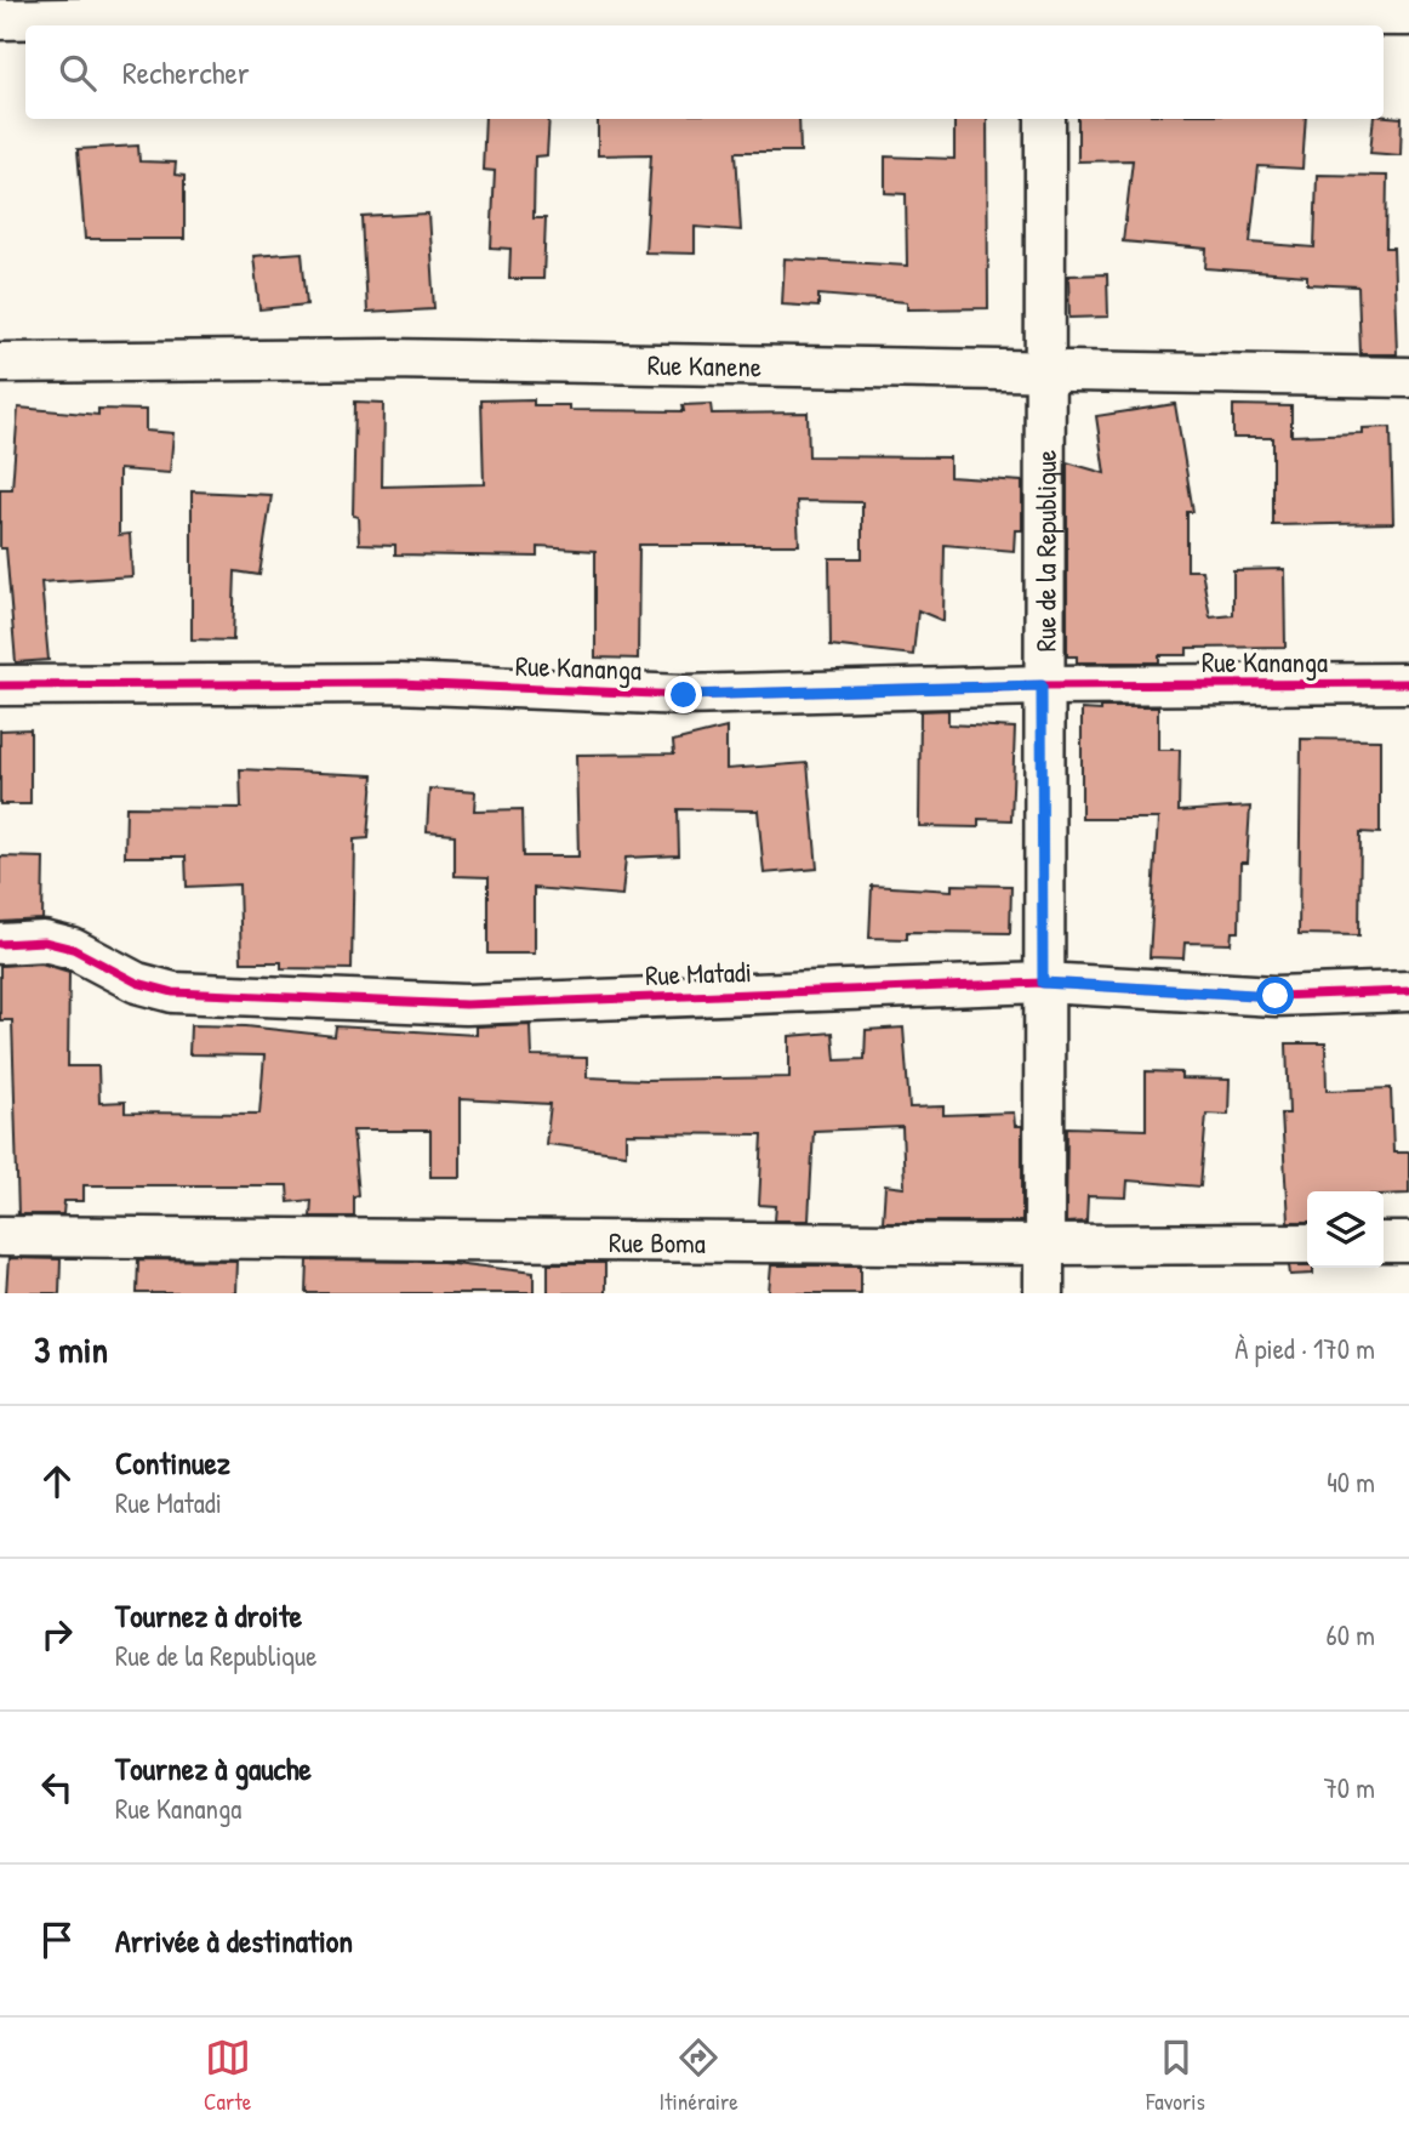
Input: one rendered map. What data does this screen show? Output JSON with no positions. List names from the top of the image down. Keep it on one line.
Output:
{"streets":{"street":["Rue Kanene","Rue de la Republique","Rue Kananga","Rue Matadi","Rue Boma"]},"crossings":[["Rue Kanene","Rue de la Republique"],["Rue de la Republique","Rue Kananga"],["Rue de la Republique","Rue Matadi"],["Rue de la Republique","Rue Boma"]],"page":{"search":"Rechercher","heading":["3 min","À pied · 170 m"],"list":[["Continuez","Rue Matadi","40 m"],["Tournez à droite","Rue de la Republique","60 m"],["Tournez à gauche","Rue Kananga","70 m"],"Arrivée à destination"],"nav":["Carte","Itinéraire","Favoris"]}}
